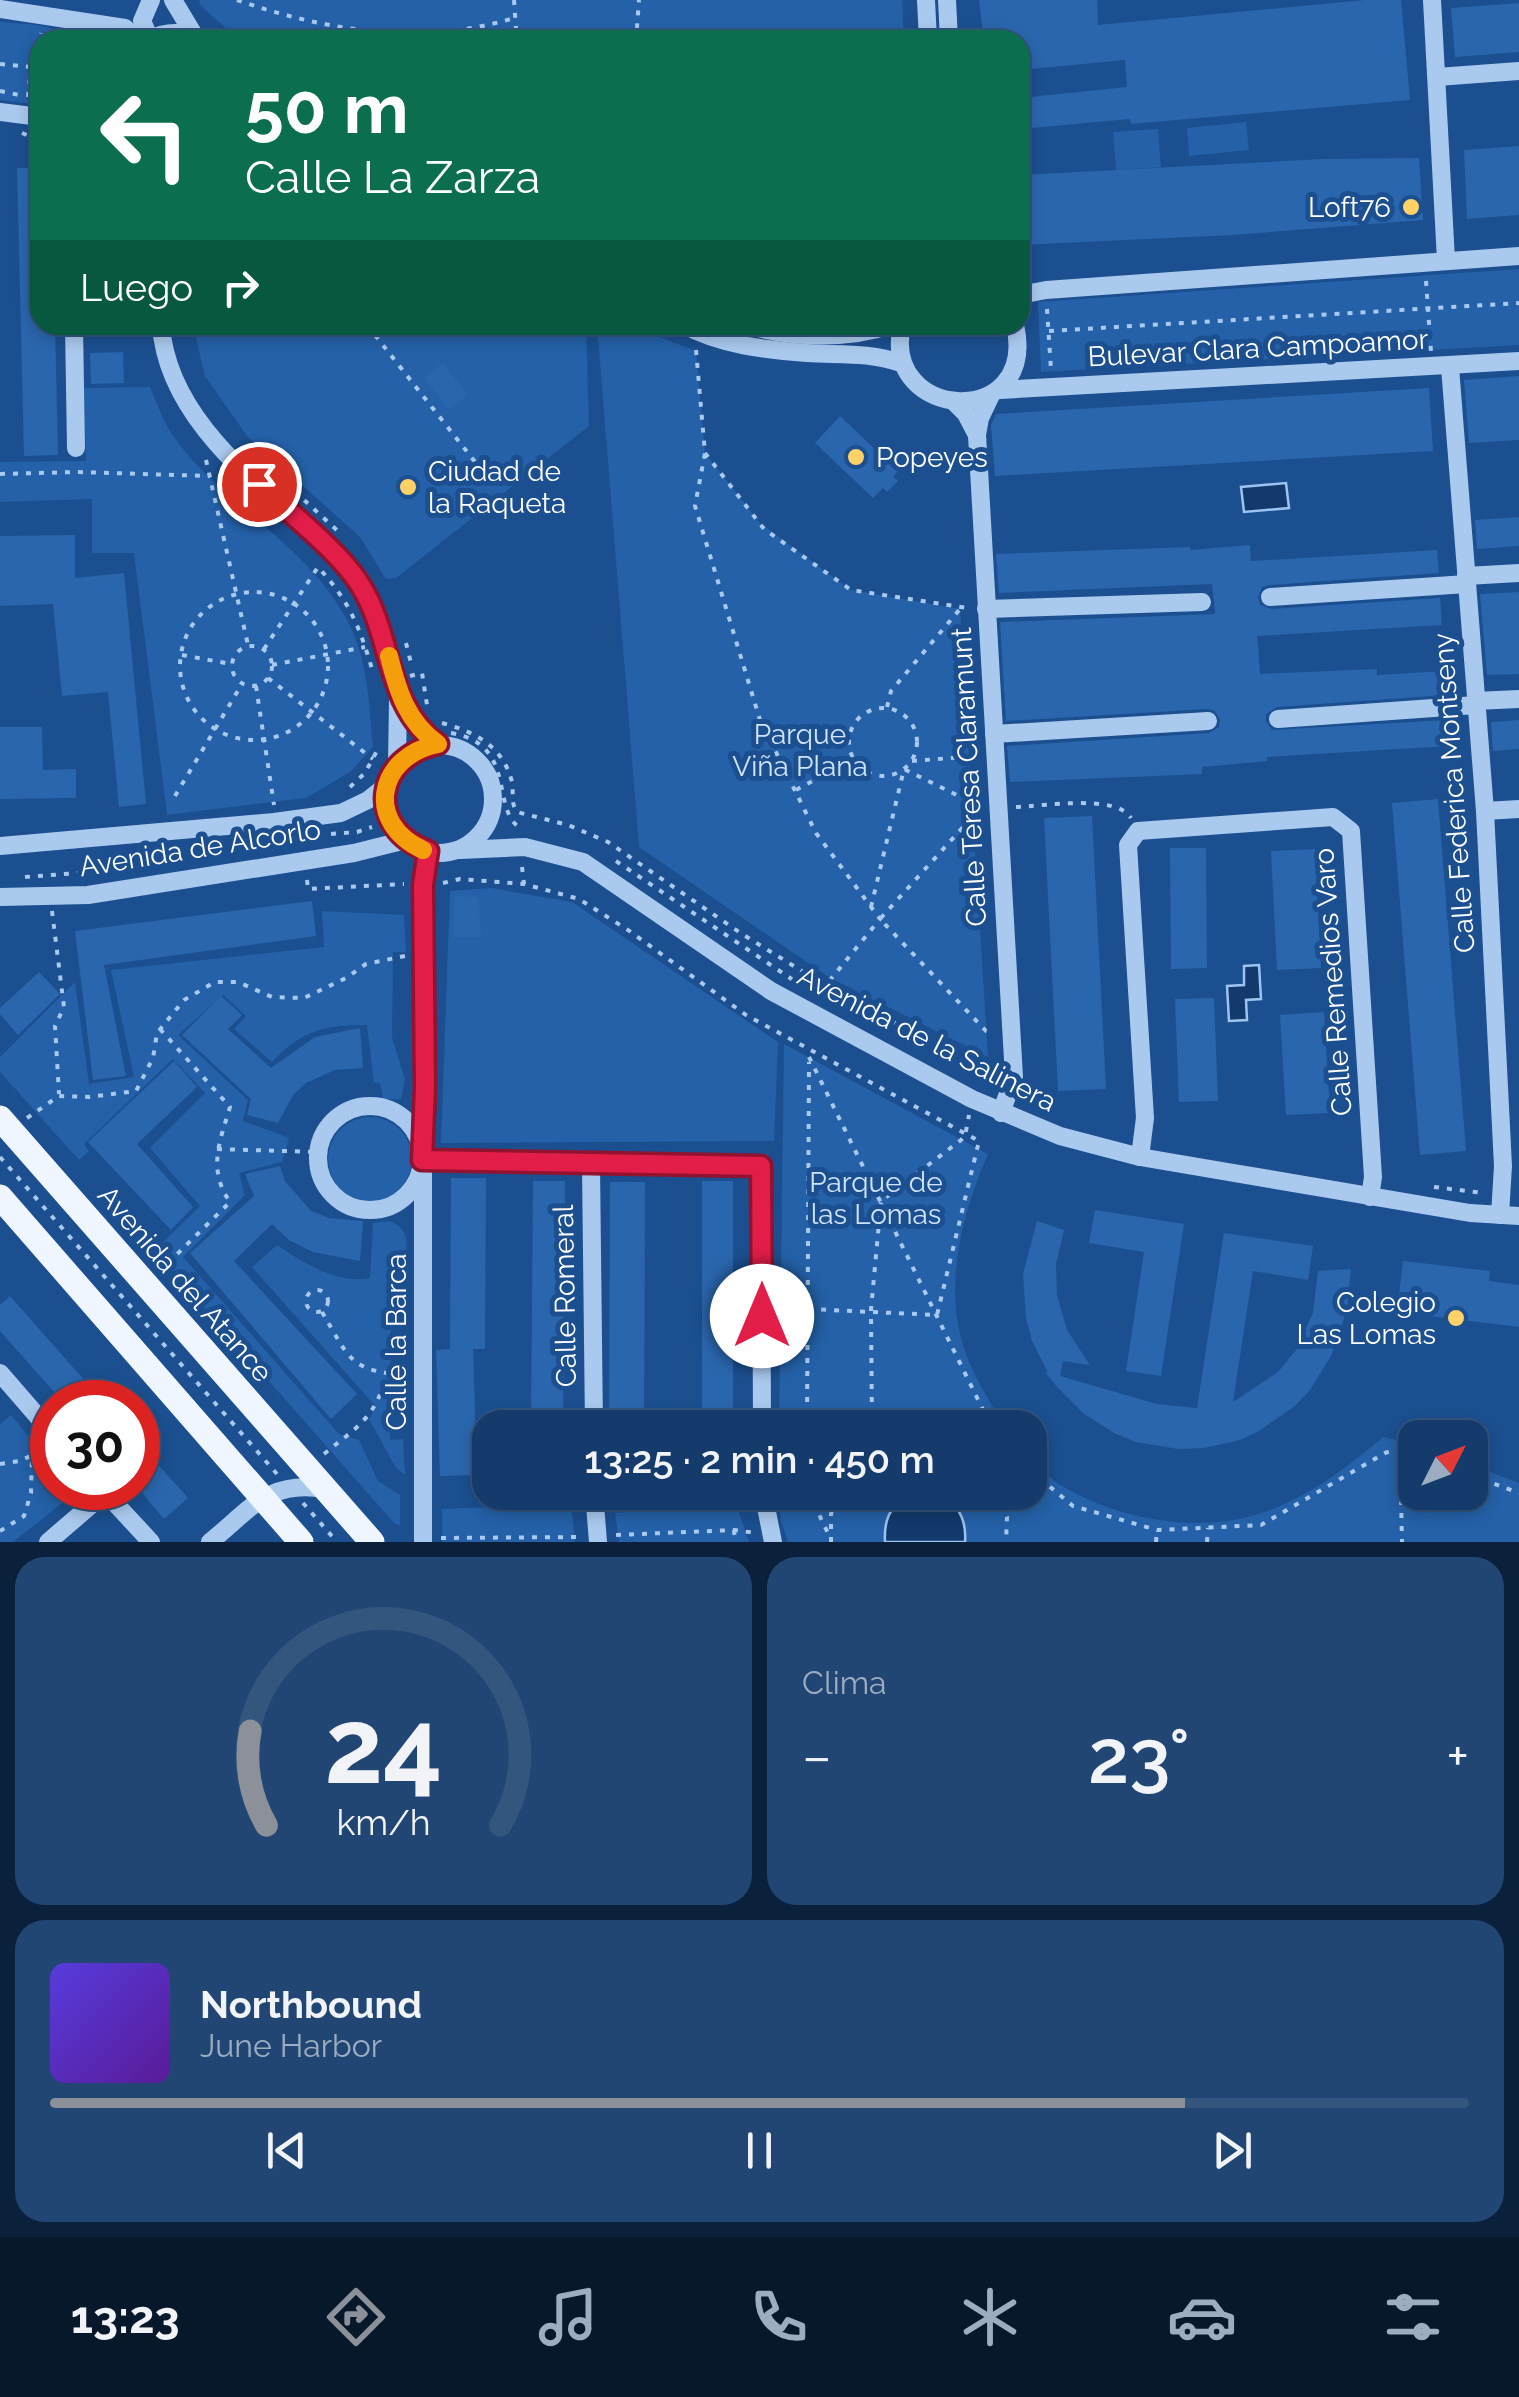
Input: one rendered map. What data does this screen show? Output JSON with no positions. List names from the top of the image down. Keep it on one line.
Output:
{"streets":{"main road":["Avenida del Atance"],"street":["Bulevar Clara Campoamor","Calle Teresa Claramunt","Calle Federica Montseny","Avenida de Alcorlo","Calle Remedios Varo","Avenida de la Salinera","Calle Romeral","Calle la Barca"]},"crossings":[["Bulevar Clara Campoamor","Calle Teresa Claramunt"],["Bulevar Clara Campoamor","Calle Federica Montseny"],["Calle Teresa Claramunt","Avenida de la Salinera"],["Calle Federica Montseny","Avenida de la Salinera"],["Avenida de Alcorlo","Avenida de la Salinera"],["Avenida de Alcorlo","Calle la Barca"],["Calle Remedios Varo","Avenida de la Salinera"],["Avenida de la Salinera","Calle la Barca"]],"parks":["Parque Viña Plana","Parque de las Lomas"],"places":["Loft76","Popeyes","Ciudad de la Raqueta","Colegio Las Lomas"],"north":"top right","page":{"turn":["50 m","Calle La Zarza"],"then":"Luego","limit":"30","trip":"13:25 · 2 min · 450 m","tile":"Clima","heat":["−","23°","+"],"song":["Northbound","June Harbor"],"tabs":"13:23","gauge":["24","km/h"]}}
